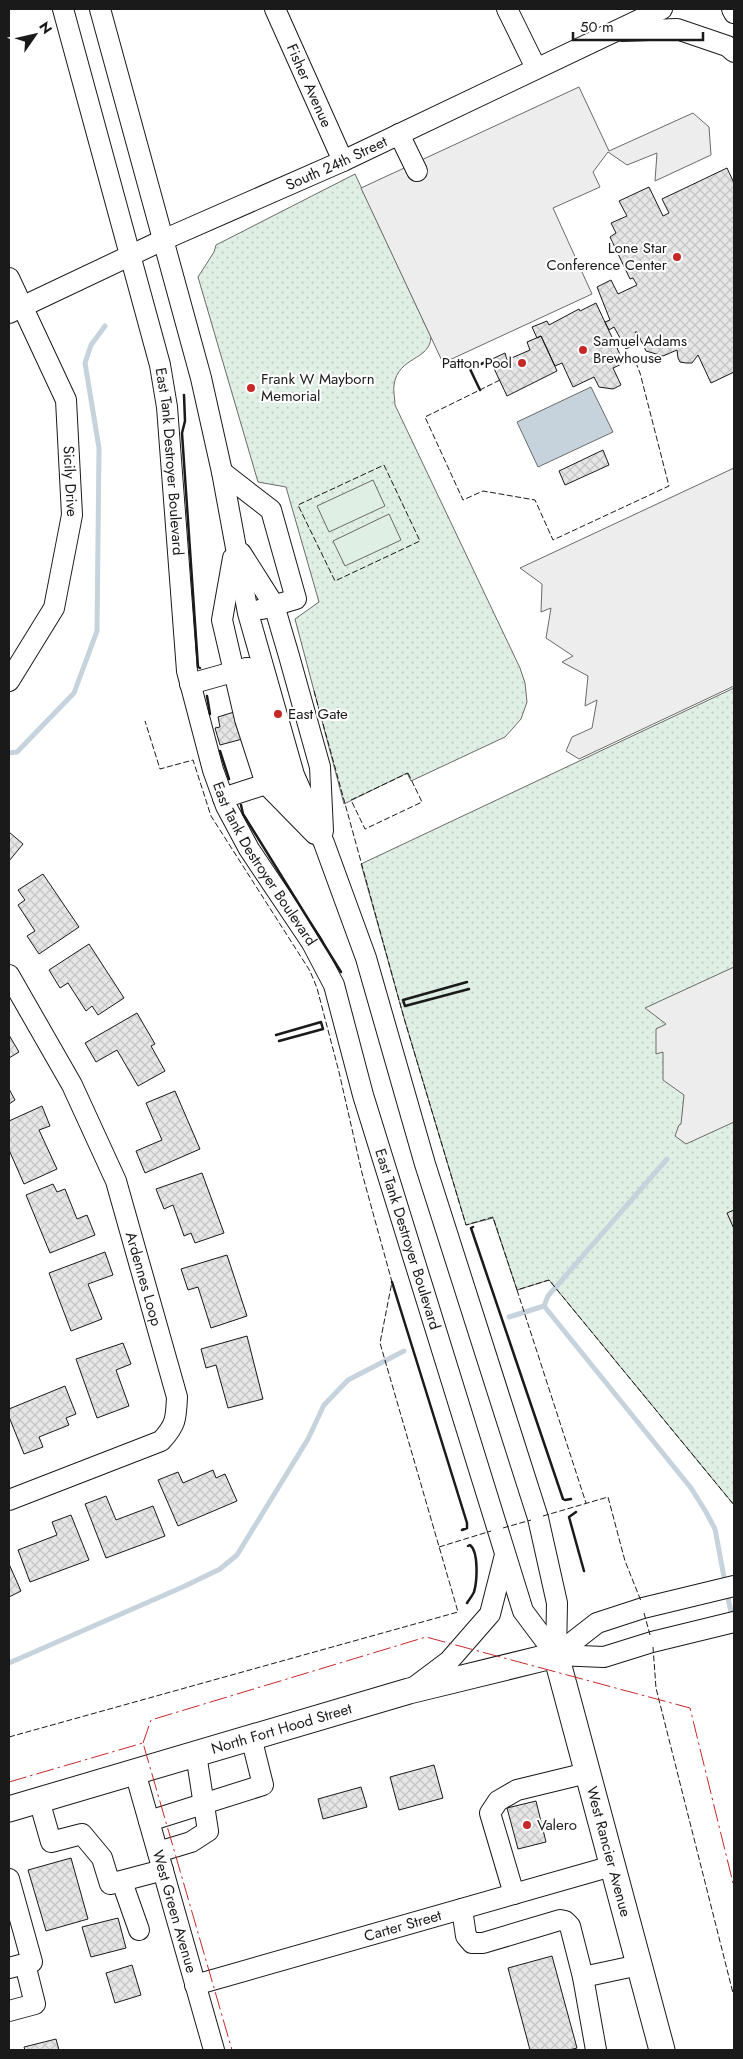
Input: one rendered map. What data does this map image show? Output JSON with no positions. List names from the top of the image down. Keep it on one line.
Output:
{"streets":{"main road":["North Fort Hood Street","West Rancier Avenue"],"street":["Fisher Avenue","South 24th Street","East Tank Destroyer Boulevard","Sicily Drive","Ardennes Loop","West Green Avenue","Carter Street"]},"crossings":[["Fisher Avenue","South 24th Street"],["South 24th Street","East Tank Destroyer Boulevard"],["South 24th Street","Sicily Drive"],["East Tank Destroyer Boulevard","North Fort Hood Street"],["East Tank Destroyer Boulevard","West Rancier Avenue"],["North Fort Hood Street","West Rancier Avenue"],["North Fort Hood Street","West Green Avenue"],["West Rancier Avenue","Carter Street"],["West Green Avenue","Carter Street"]],"places":["Lone Star Conference Center","Samuel Adams Brewhouse","Patton Pool","Frank W Mayborn Memorial","East Gate","Valero"],"scale_bar":"50 m","north":"top right"}
